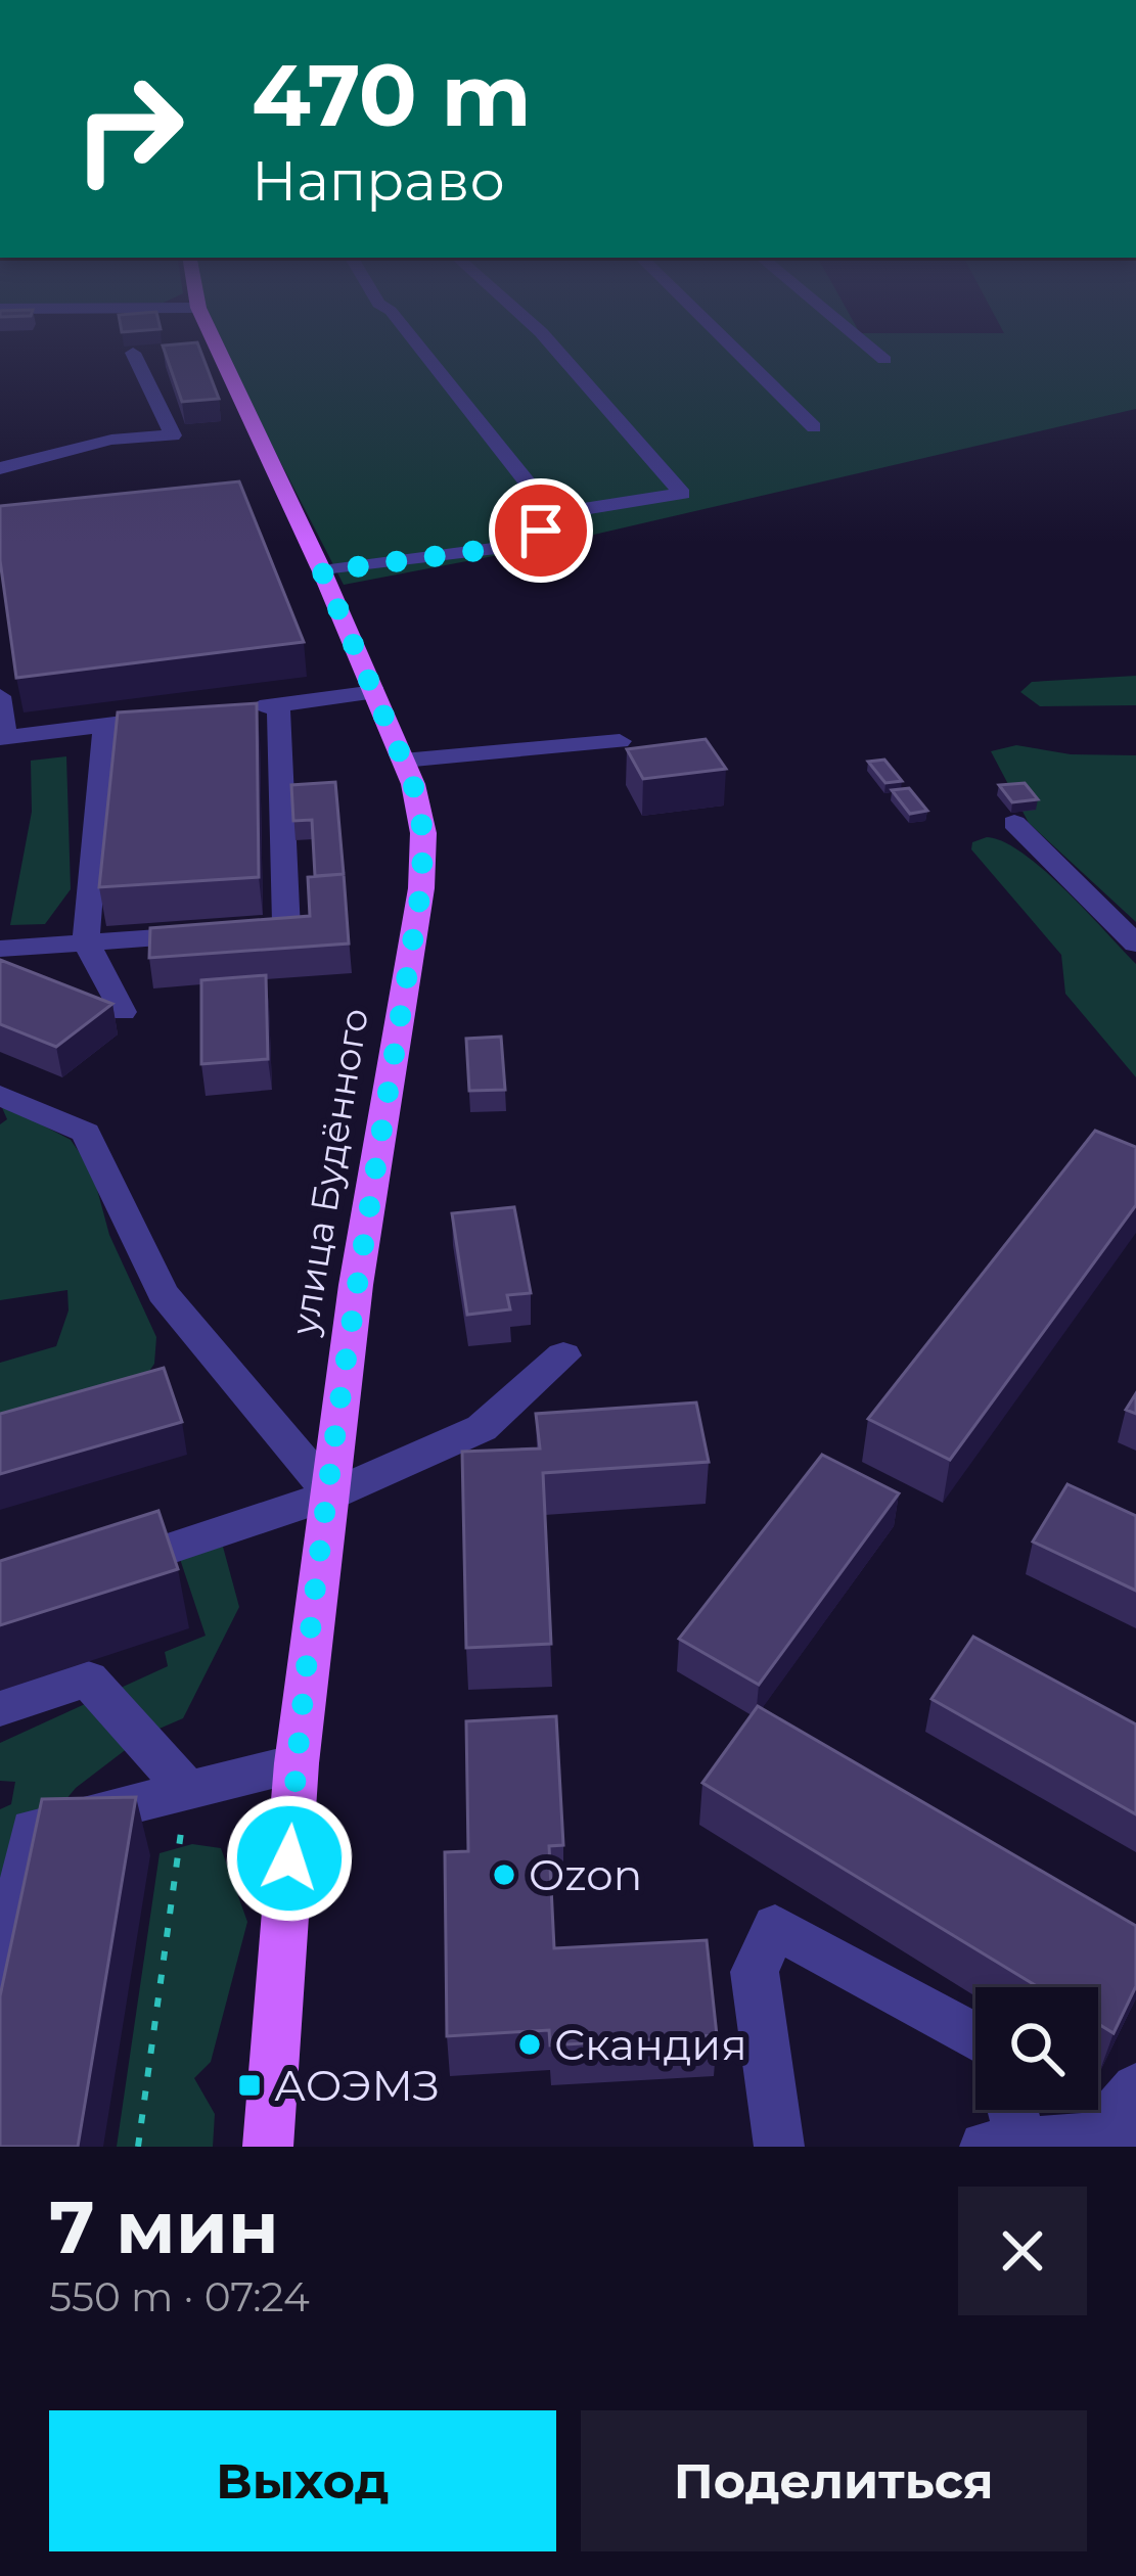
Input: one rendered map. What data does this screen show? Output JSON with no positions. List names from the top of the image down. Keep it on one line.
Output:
{"streets":{"main road":["улица Будённого"]},"places":{"other":["Ozon","Скандия"],"transit":["АОЭМЗ"]},"page":{"turn":["470 m","Направо"],"heading":["7 мин","550 m · 07:24"],"buttons":["Выход","Поделиться"]}}
